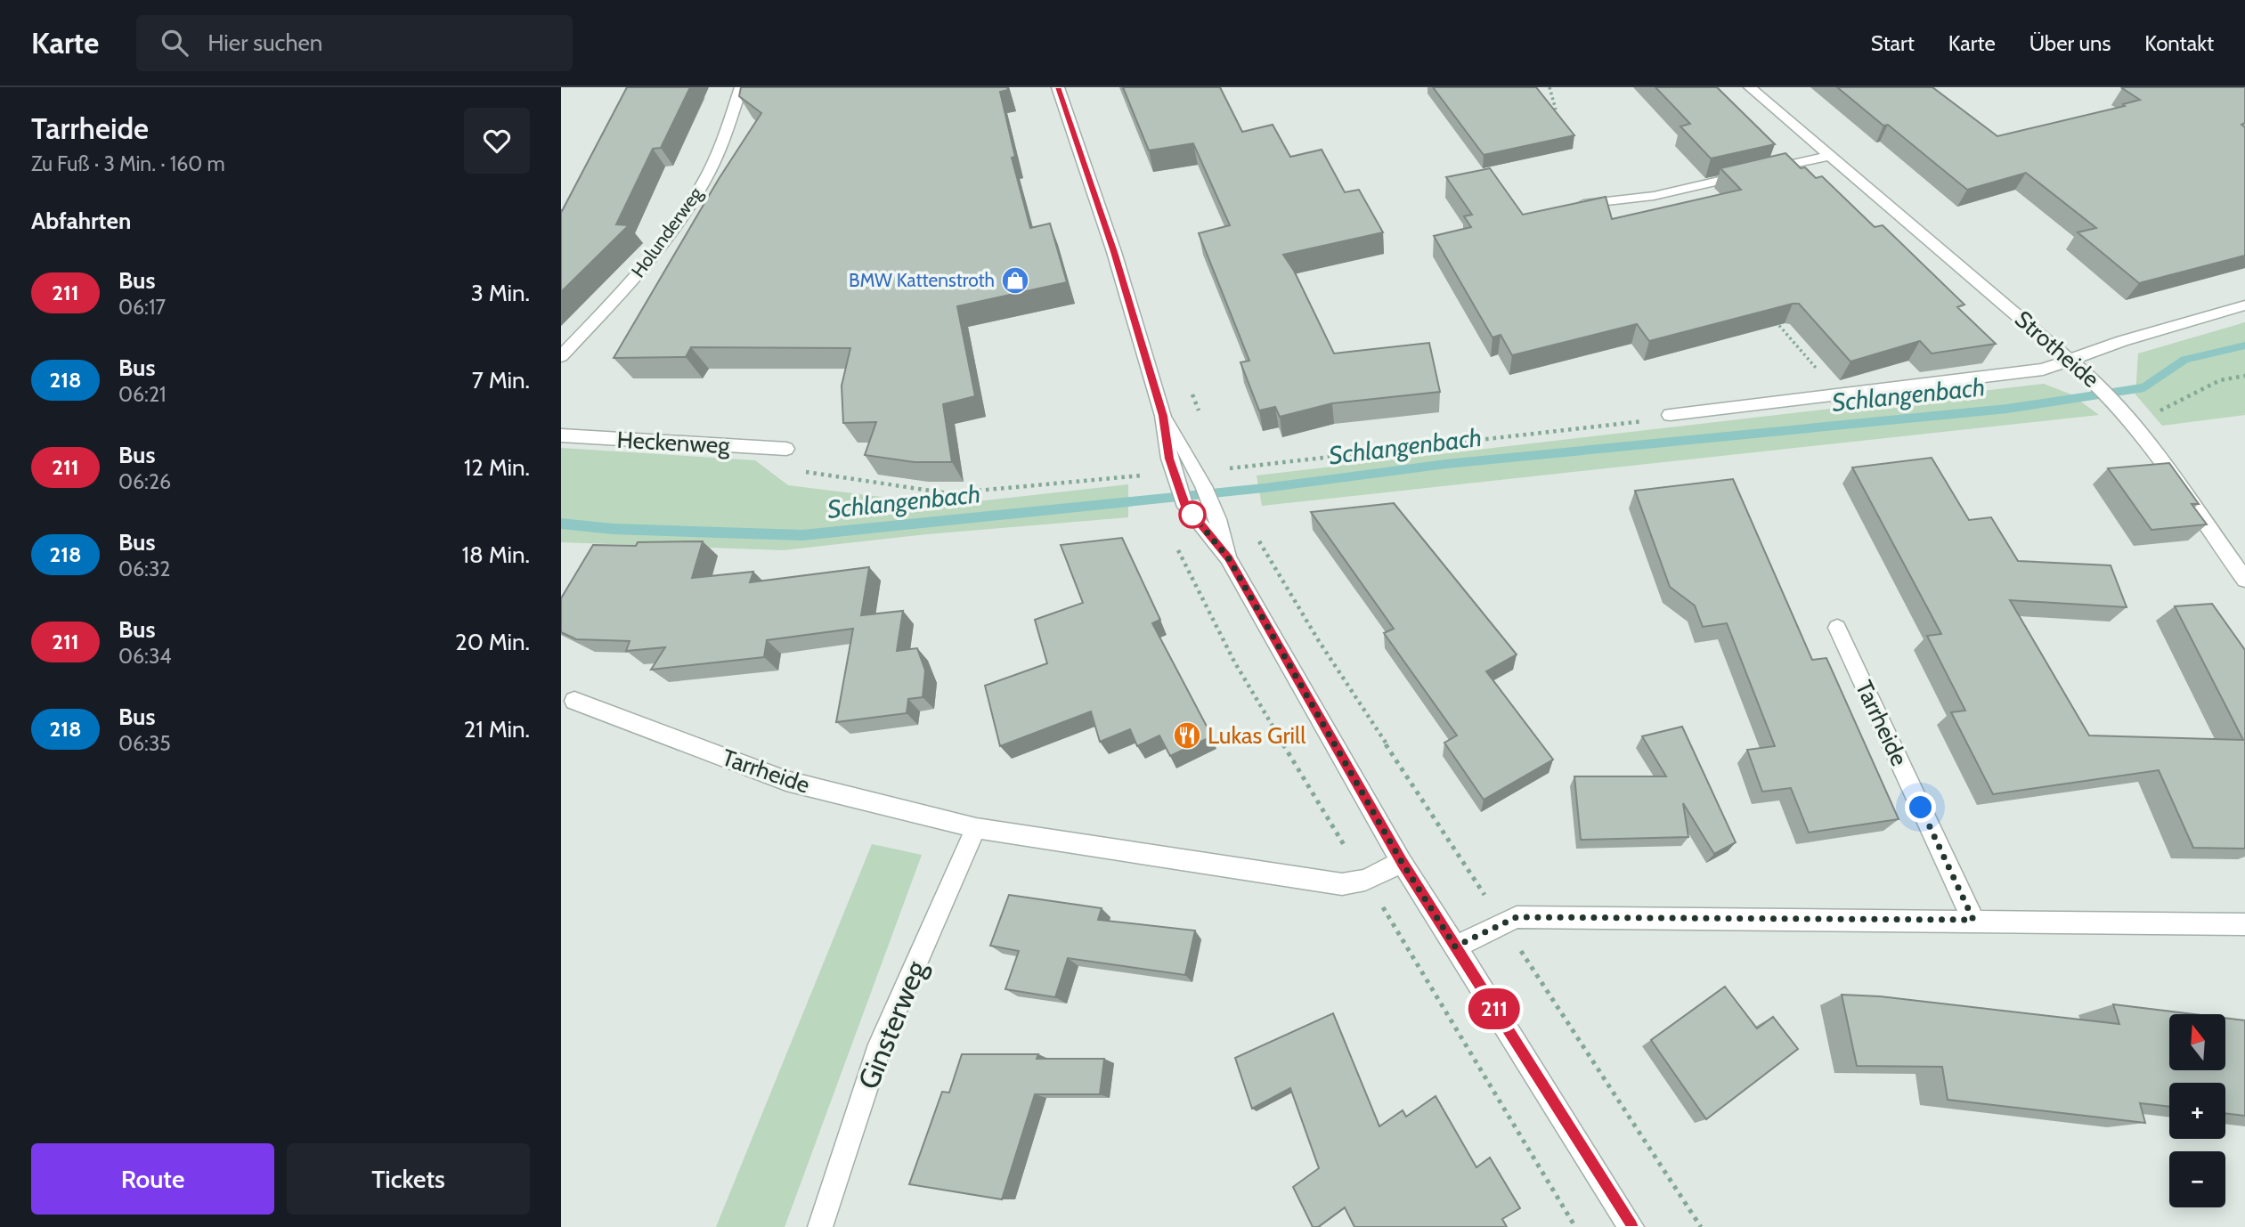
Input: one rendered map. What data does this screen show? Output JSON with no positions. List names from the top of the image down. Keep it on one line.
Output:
{"streets":{"street":["Holunderweg","Strotheide","Heckenweg","Tarrheide","Ginsterweg"]},"crossings":[["Tarrheide","Ginsterweg"]],"water":["Schlangenbach"],"places":{"shop":["BMW Kattenstroth"],"restaurant":["Lukas Grill"]},"lines":["bus line 211"],"north":"top","page":{"header":"Karte","search":"Hier suchen","nav":["Start","Karte","Über uns","Kontakt"],"heading":[["Tarrheide","Zu Fuß · 3 Min. · 160 m"],"Abfahrten"],"on_map":"211","list":[{"mark":"211","name":"Bus","note":"06:17","value":"3 Min."},{"mark":"218","name":"Bus","note":"06:21","value":"7 Min."},{"mark":"211","name":"Bus","note":"06:26","value":"12 Min."},{"mark":"218","name":"Bus","note":"06:32","value":"18 Min."},{"mark":"211","name":"Bus","note":"06:34","value":"20 Min."},{"mark":"218","name":"Bus","note":"06:35","value":"21 Min."}],"map_buttons":["+","−"],"buttons":["Route","Tickets"]}}
